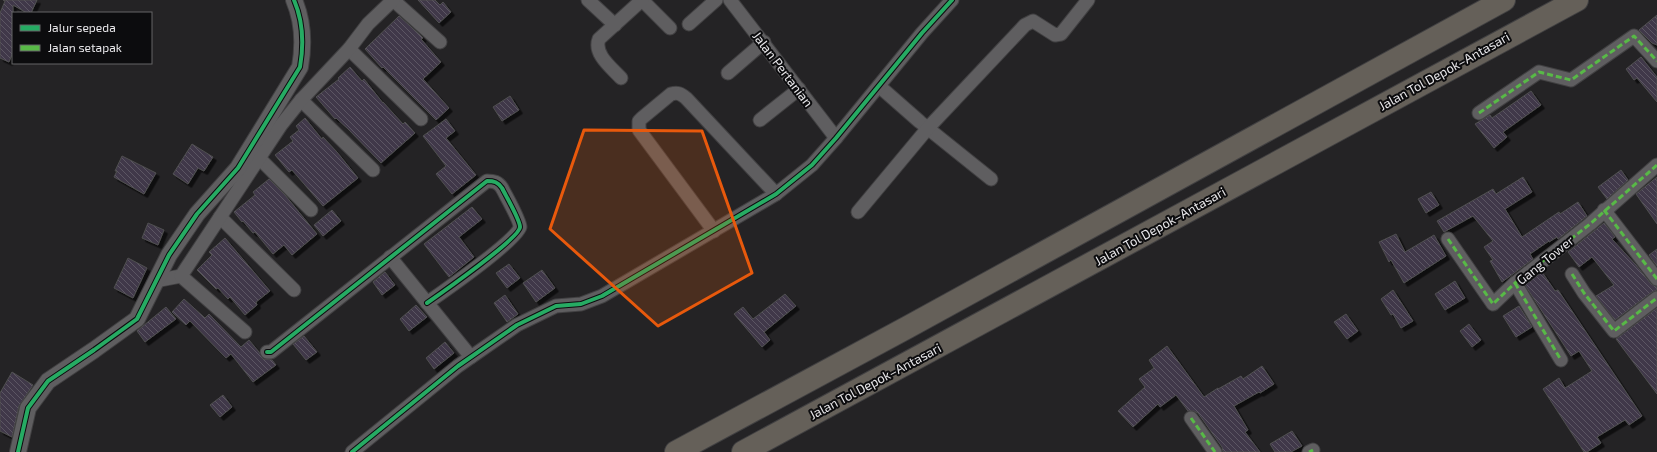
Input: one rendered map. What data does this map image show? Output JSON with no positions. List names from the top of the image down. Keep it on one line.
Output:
{"streets":{"highway":["Jalan Tol Depok–Antasari"],"street":["Jalan Pertanian","Gang Tower"]},"legend":["Jalur sepeda","Jalan setapak"]}
